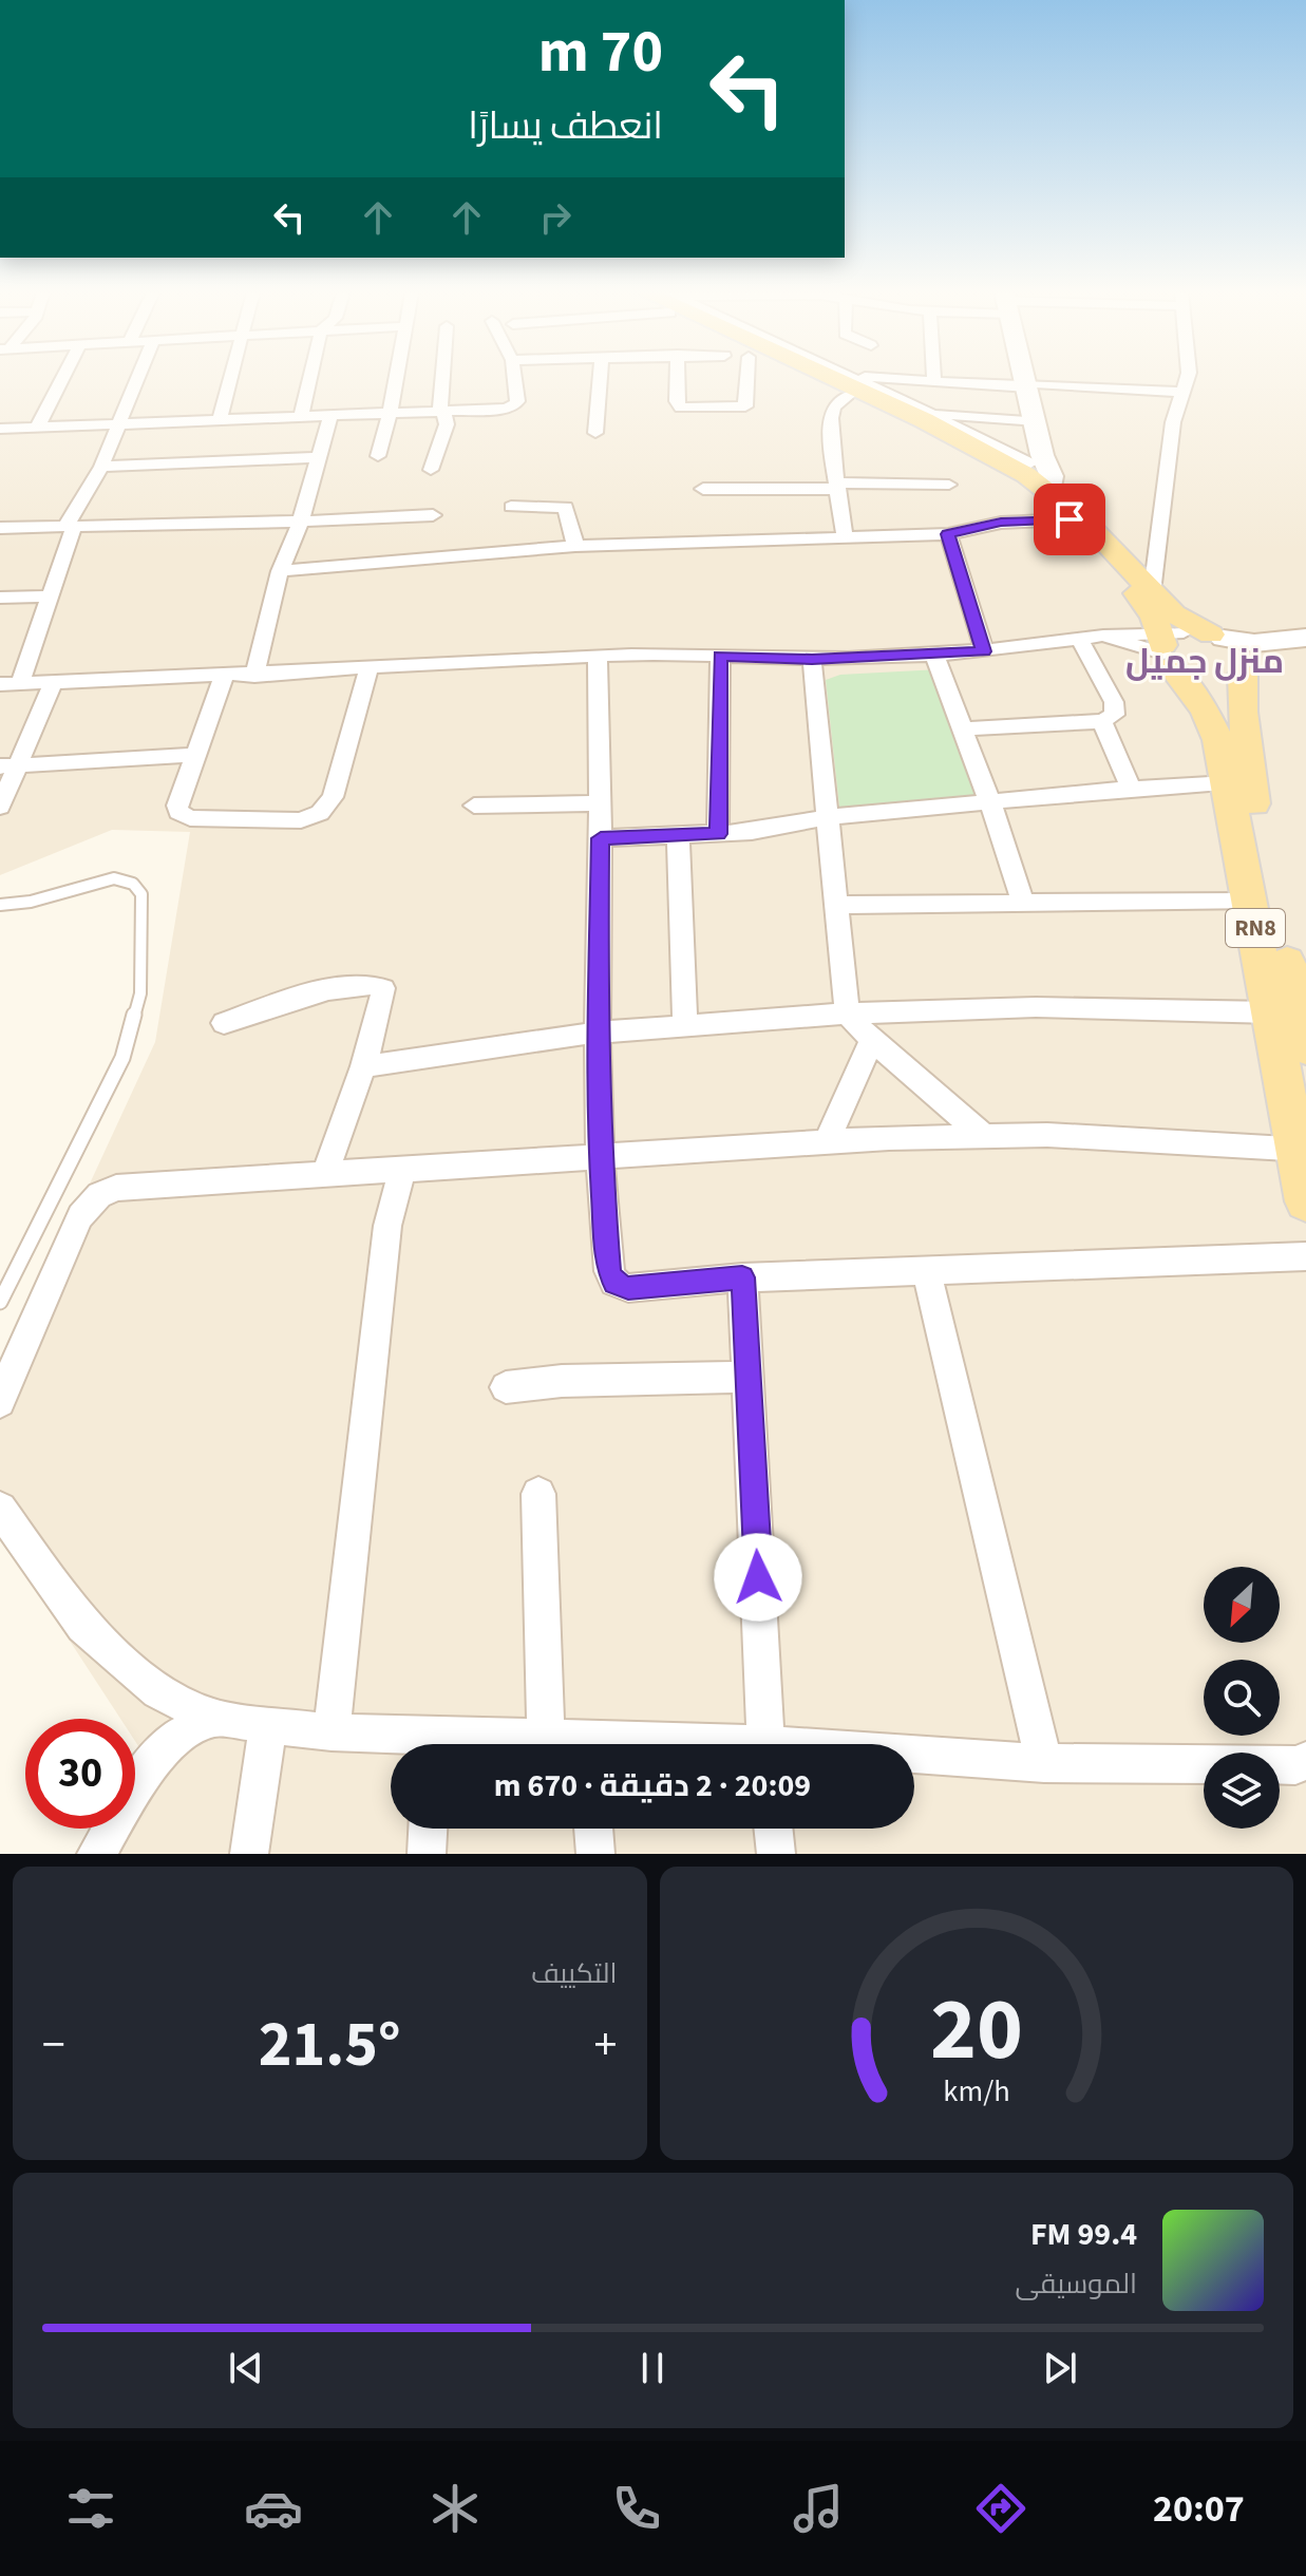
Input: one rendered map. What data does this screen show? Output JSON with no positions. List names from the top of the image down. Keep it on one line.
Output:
{"streets":{"main road":["RN8"]},"districts":["منزل جميل"],"north":"bottom left","page":{"turn":["70 m","انعطف يسارًا"],"limit":"30","trip":"20:09 · 2 دقيقة · 670 m","tile":"التكييف","heat":["−","21.5°","+"],"song":["99.4 FM","الموسيقى"],"tabs":"20:07","gauge":["20","km/h"]}}
